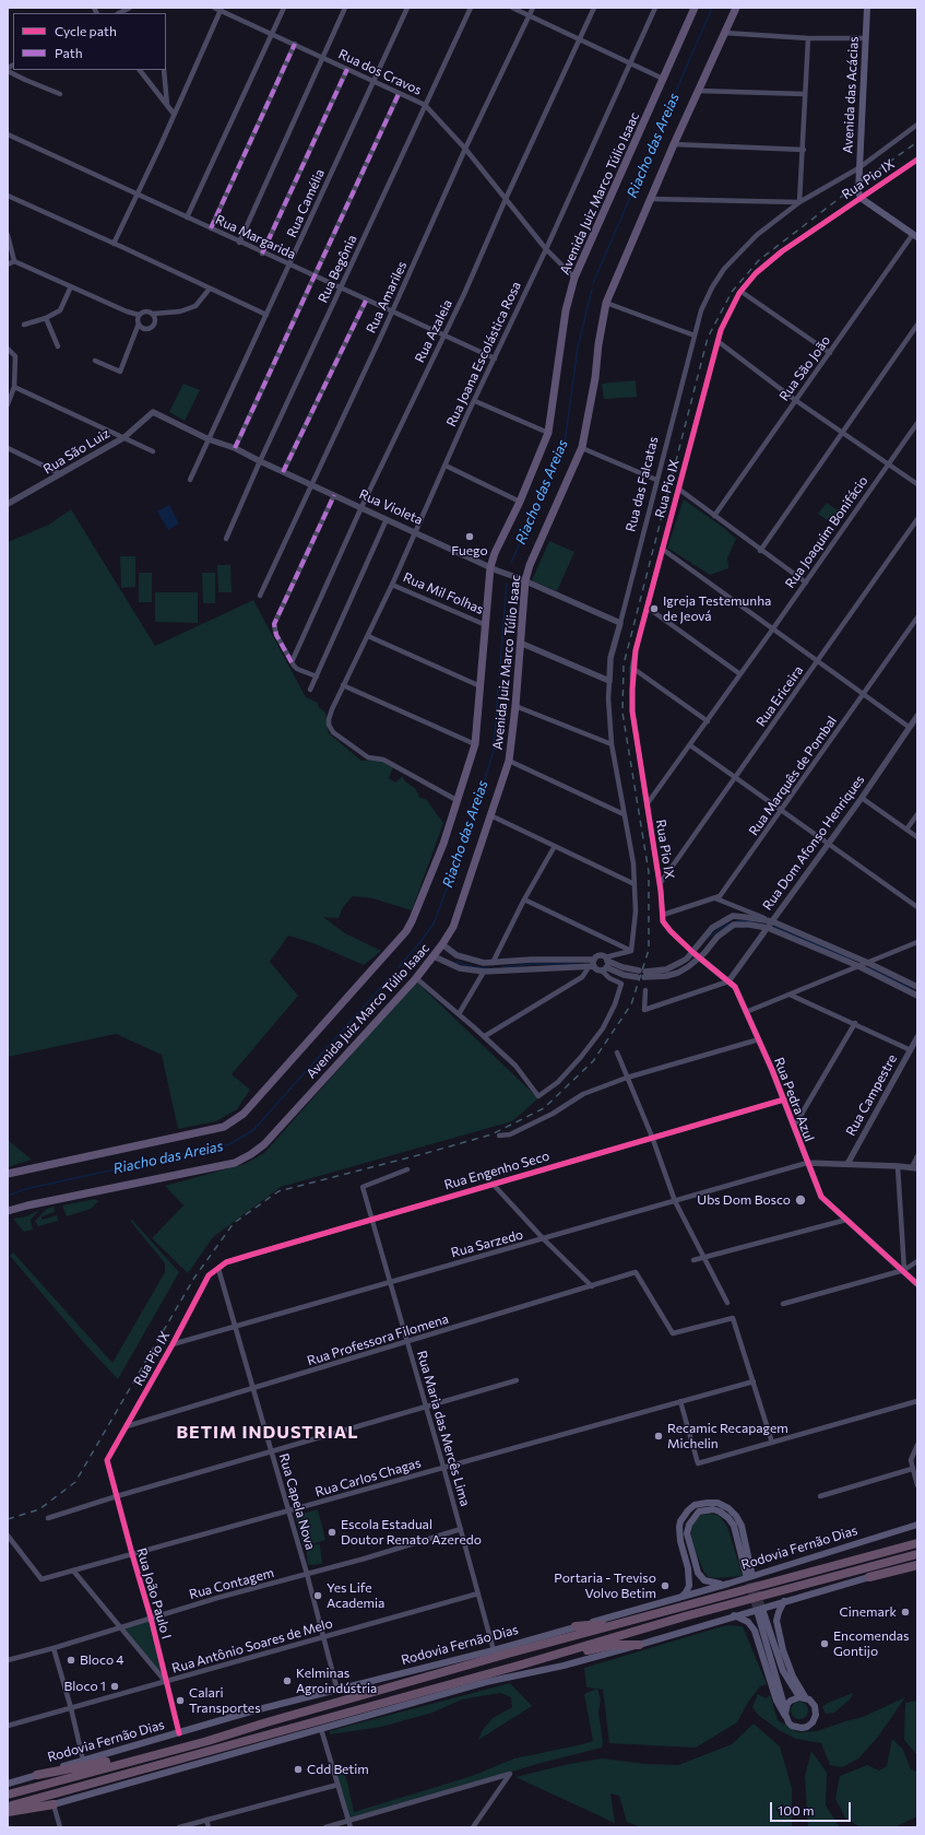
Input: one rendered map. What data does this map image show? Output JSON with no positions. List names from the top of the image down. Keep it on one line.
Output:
{"streets":{"highway":["Rodovia Fernão Dias"],"main road":["Avenida das Acácias","Avenida Juiz Marco Túlio Isaac"],"street":["Rua dos Cravos","Rua Pio IX","Rua Camélia","Rua Margarida","Rua Begônia","Rua Amariles","Rua Azaleia","Rua Joana Escolástica Rosa","Rua São João","Rua São Luiz","Rua das Falcatas","Rua Violeta","Rua Joaquim Bonifácio","Rua Mil Folhas","Rua Ericeira","Rua Marquês de Pombal","Rua Dom Afonso Henriques","Rua Campestre","Rua Pedra Azul","Rua Engenho Seco","Rua Sarzedo","Rua Professora Filomena","Rua Maria das Mercês Lima","Rua Carlos Chagas","Rua Capela Nova","Rua Contagem","Rua João Paulo I","Rua Antônio Soares de Melo"]},"crossings":[["Rua dos Cravos","Avenida Juiz Marco Túlio Isaac"],["Rua dos Cravos","Rua Camélia"],["Rua dos Cravos","Rua Begônia"],["Rua dos Cravos","Rua Amariles"],["Rua dos Cravos","Rua Azaleia"],["Rua dos Cravos","Rua Joana Escolástica Rosa"],["Avenida das Acácias","Rua Pio IX"],["Avenida das Acácias","Rua das Falcatas"],["Rua Pio IX","Rua Joaquim Bonifácio"],["Rua Pio IX","Rua Ericeira"],["Rua Pio IX","Rua Pedra Azul"],["Rua Pio IX","Rua Engenho Seco"],["Rua Pio IX","Rua Sarzedo"],["Rua Pio IX","Rua Professora Filomena"],["Rua Pio IX","Rua Capela Nova"],["Rua Pio IX","Rua João Paulo I"],["Avenida Juiz Marco Túlio Isaac","Rua Joana Escolástica Rosa"],["Avenida Juiz Marco Túlio Isaac","Rua Violeta"],["Avenida Juiz Marco Túlio Isaac","Rua Mil Folhas"],["Rua Camélia","Rua Margarida"],["Rua Camélia","Rua Violeta"],["Rua Margarida","Rua Begônia"],["Rua Margarida","Rua Amariles"],["Rua Margarida","Rua Azaleia"],["Rua Margarida","Rua Joana Escolástica Rosa"],["Rua Begônia","Rua Violeta"],["Rua Amariles","Rua Violeta"],["Rua Azaleia","Rua Violeta"],["Rua Joana Escolástica Rosa","Rua Violeta"],["Rua Joana Escolástica Rosa","Rua Mil Folhas"],["Rua São Luiz","Rua Violeta"],["Rua das Falcatas","Rua Violeta"],["Rua Dom Afonso Henriques","Rua Pedra Azul"],["Rua Pedra Azul","Rua Engenho Seco"],["Rua Pedra Azul","Rua Sarzedo"],["Rua Engenho Seco","Rua Maria das Mercês Lima"],["Rua Engenho Seco","Rua Capela Nova"],["Rua Sarzedo","Rua Maria das Mercês Lima"],["Rua Sarzedo","Rua Capela Nova"],["Rua Professora Filomena","Rua Maria das Mercês Lima"],["Rua Professora Filomena","Rua Carlos Chagas"],["Rua Professora Filomena","Rua Capela Nova"],["Rua Maria das Mercês Lima","Rua Carlos Chagas"],["Rua Maria das Mercês Lima","Rodovia Fernão Dias"],["Rua Maria das Mercês Lima","Rua Contagem"],["Rua Maria das Mercês Lima","Rua Antônio Soares de Melo"],["Rua Carlos Chagas","Rua Capela Nova"],["Rua Carlos Chagas","Rua João Paulo I"],["Rua Capela Nova","Rodovia Fernão Dias"],["Rua Capela Nova","Rua Contagem"],["Rua Capela Nova","Rua Antônio Soares de Melo"],["Rodovia Fernão Dias","Rua João Paulo I"],["Rua Contagem","Rua João Paulo I"],["Rua João Paulo I","Rua Antônio Soares de Melo"]],"districts":["BETIM INDUSTRIAL"],"water":["Riacho das Areias"],"places":["Fuego","Igreja Testemunha de Jeová","Ubs Dom Bosco","Recamic Recapagem Michelin","Escola Estadual Doutor Renato Azeredo","Portaria - Treviso Volvo Betim","Yes Life Academia","Cinemark","Encomendas Gontijo","Bloco 4","Kelminas Agroindústria","Bloco 1","Calari Transportes","Cdd Betim"],"legend":["Cycle path","Path"],"scale_bar":"100 m"}
